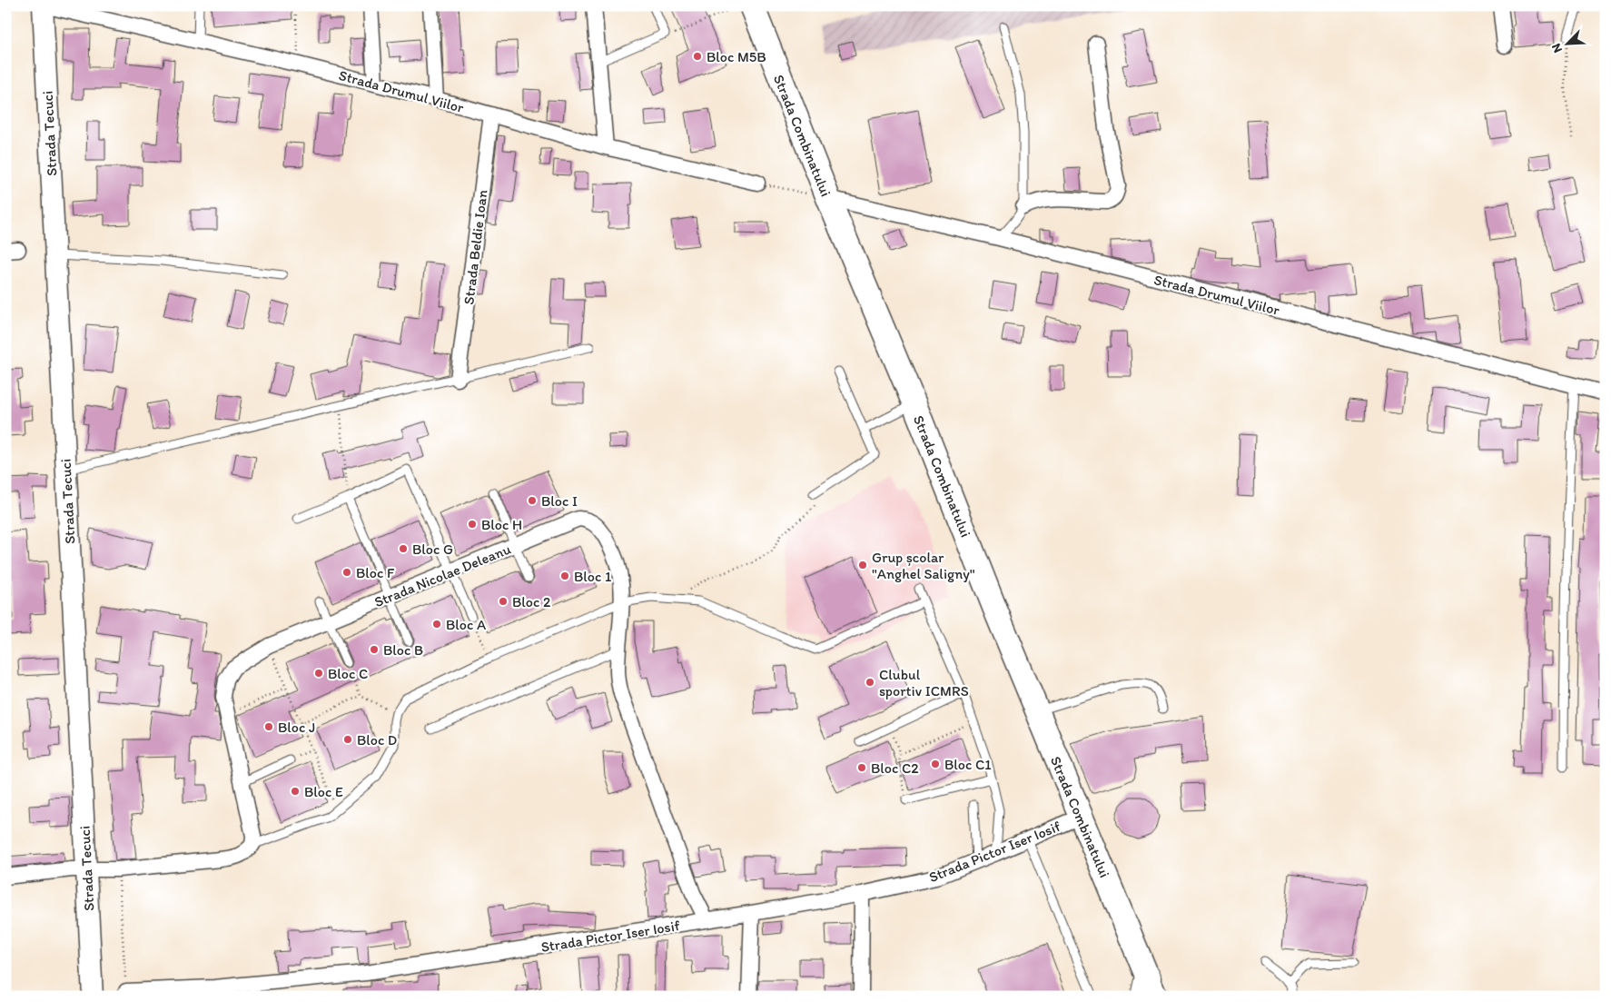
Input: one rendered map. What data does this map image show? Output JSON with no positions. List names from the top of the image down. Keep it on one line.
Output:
{"streets":{"main road":["Strada Tecuci","Strada Combinatului"],"street":["Strada Drumul Viilor","Strada Beldie Ioan","Strada Nicolae Deleanu","Strada Pictor Iser Iosif"]},"crossings":[["Strada Drumul Viilor","Strada Tecuci"],["Strada Drumul Viilor","Strada Combinatului"],["Strada Drumul Viilor","Strada Beldie Ioan"],["Strada Combinatului","Strada Pictor Iser Iosif"],["Strada Nicolae Deleanu","Strada Pictor Iser Iosif"]],"places":["Bloc M5B","Bloc I","Bloc H","Bloc G","Grup școlar \"Anghel Saligny\"","Bloc F","Bloc 1","Bloc 2","Bloc A","Bloc B","Bloc C","Clubul sportiv ICMRS","Bloc J","Bloc D","Bloc C1","Bloc C2","Bloc E"],"north":"bottom left"}
